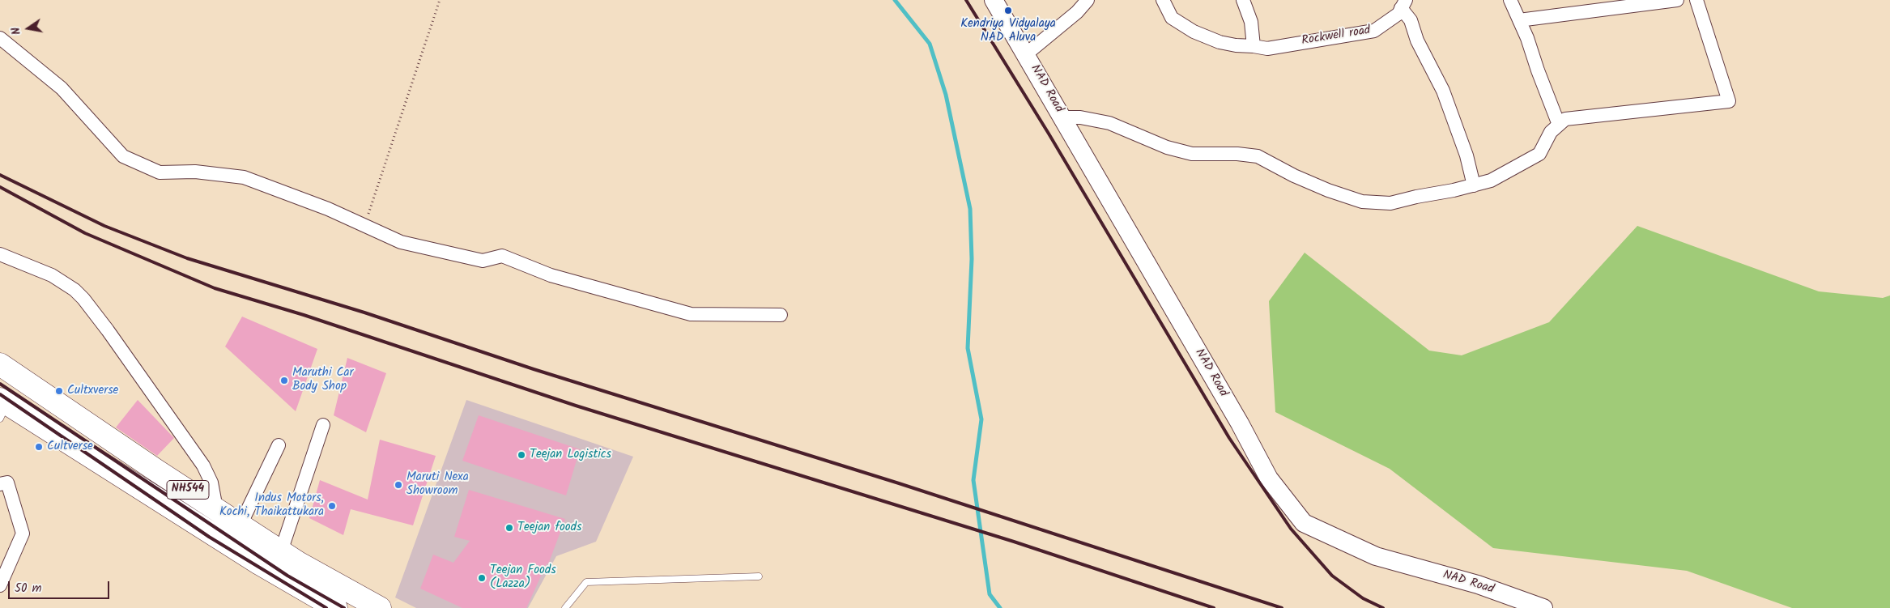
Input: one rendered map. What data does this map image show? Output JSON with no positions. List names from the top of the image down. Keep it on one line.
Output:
{"streets":{"highway":["NH544"],"street":["Rockwell road","NAD Road"]},"places":["Kendriya Vidyalaya NAD Aluva","Maruthi Car Body Shop","Cultxverse","Cultverse","Teejan Logistics","Maruti Nexa Showroom","Indus Motors, Kochi, Thaikattukara","Teejan foods","Teejan Foods (Lazza)"],"scale_bar":"50 m","north":"left"}
